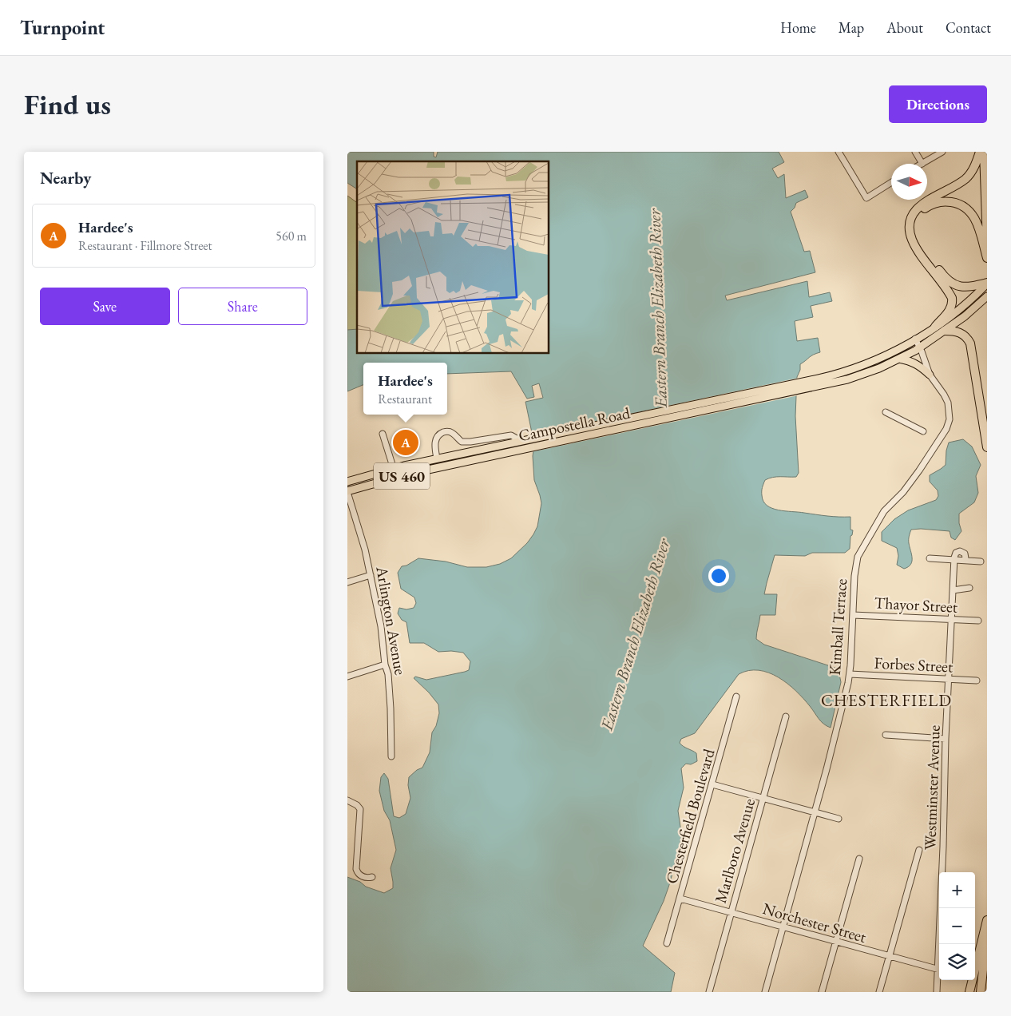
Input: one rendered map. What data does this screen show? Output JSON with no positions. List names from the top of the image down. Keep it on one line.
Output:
{"streets":{"main road":["Campostella Road","US 460"],"street":["Thayor Street","Arlington Avenue","Kimball Terrace","Forbes Street","Westminster Avenue","Chesterfield Boulevard","Marlboro Avenue","Norchester Street"]},"crossings":[["Campostella Road","US 460"],["Campostella Road","Arlington Avenue"],["Campostella Road","Kimball Terrace"],["US 460","Kimball Terrace"],["Thayor Street","Kimball Terrace"],["Thayor Street","Westminster Avenue"],["Kimball Terrace","Forbes Street"],["Kimball Terrace","Norchester Street"],["Forbes Street","Westminster Avenue"],["Chesterfield Boulevard","Norchester Street"],["Marlboro Avenue","Norchester Street"]],"districts":["CHESTERFIELD"],"water":["Eastern Branch Elizabeth River"],"north":"right","page":{"header":"Turnpoint","nav":["Home","Map","About","Contact"],"buttons":["Directions",["Save","Share"]],"title":"Find us","heading":"Nearby","list":[{"mark":"A","name":"Hardee's","note":"Restaurant · Fillmore Street","value":"560 m"}],"popup":["Hardee's","Restaurant"],"pins":"A","map_buttons":["+","−"]}}
